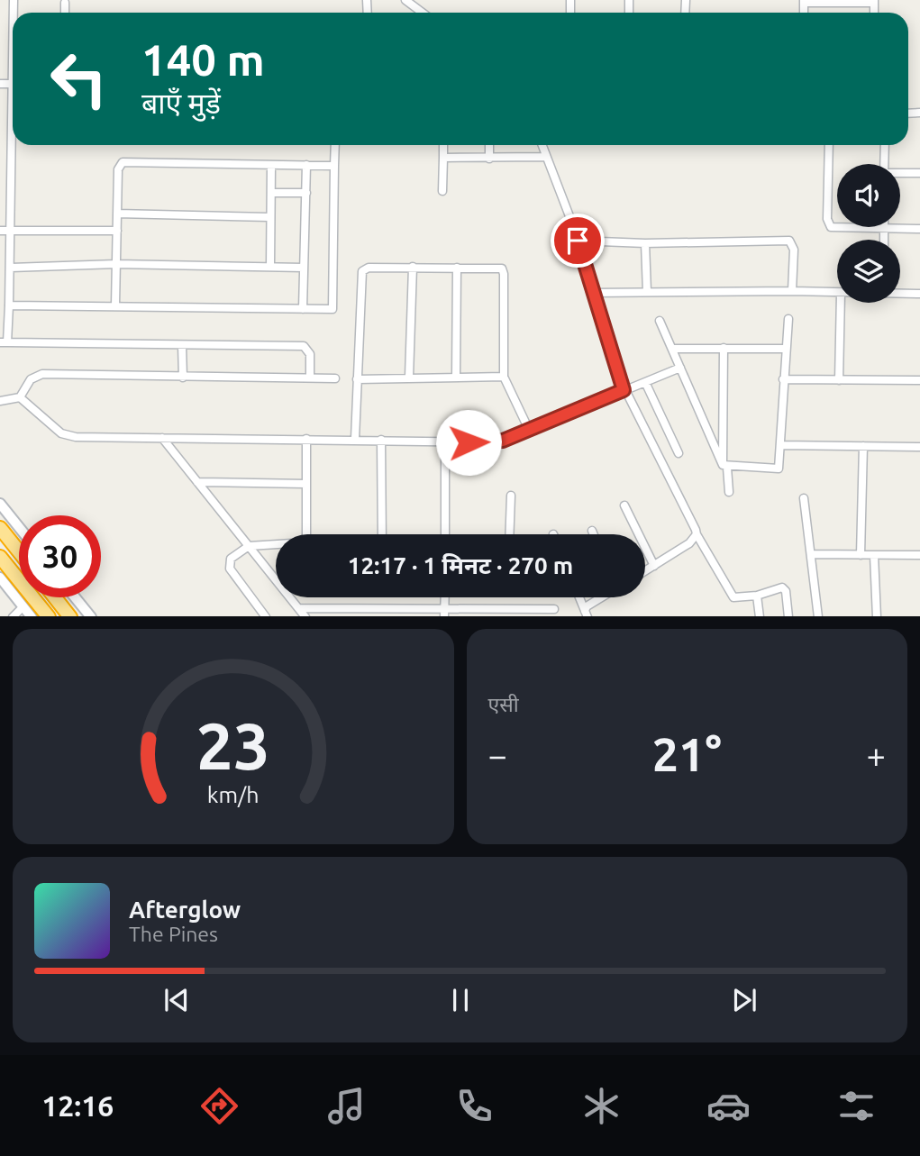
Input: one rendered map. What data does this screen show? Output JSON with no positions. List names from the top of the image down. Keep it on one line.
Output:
{"page":{"turn":["140 m","बाएँ मुड़ें"],"limit":"30","trip":"12:17 · 1 मिनट · 270 m","tile":"एसी","heat":["−","21°","+"],"song":["Afterglow","The Pines"],"tabs":"12:16","gauge":["23","km/h"]}}
